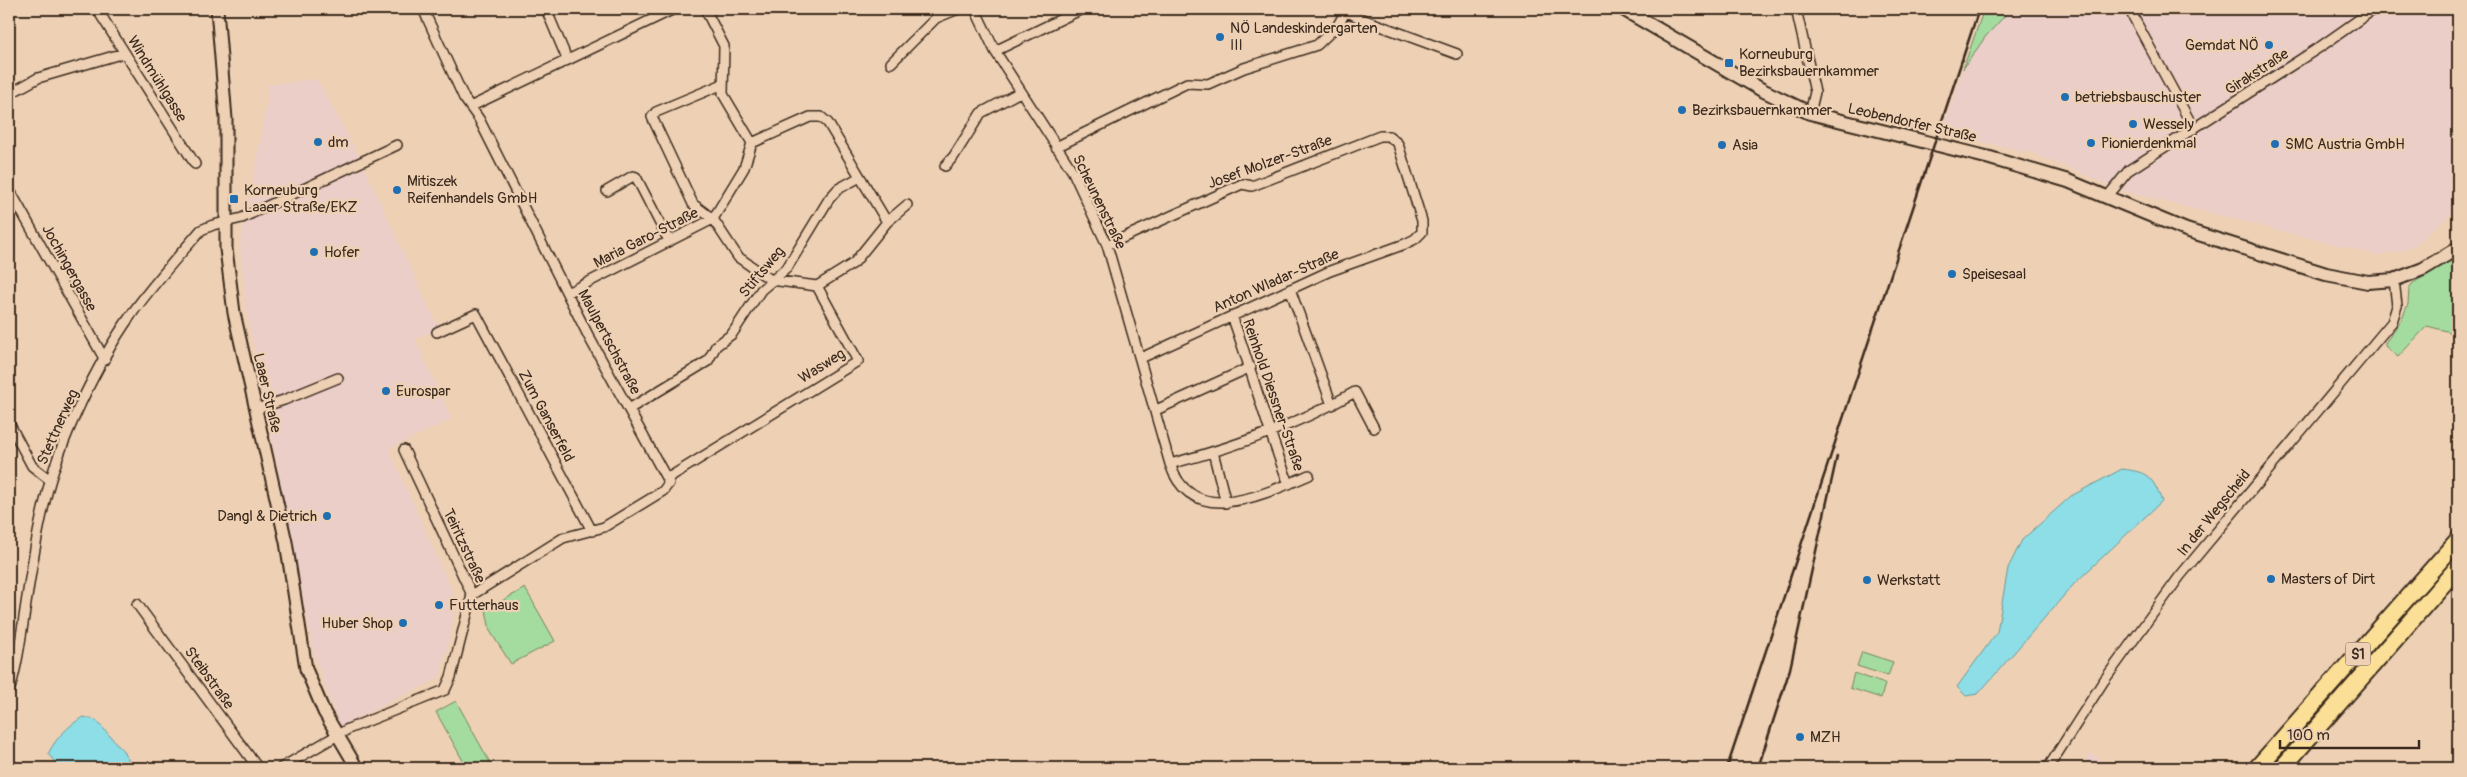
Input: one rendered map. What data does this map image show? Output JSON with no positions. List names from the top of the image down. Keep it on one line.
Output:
{"streets":{"highway":["S1"],"main road":["Leobendorfer Straße"],"street":["Girakstraße","Windmühlgasse","Josef Molzer-Straße","Scheunenstraße","Maria Garo-Straße","Jochingergasse","Stiftsweg","Anton Wladar-Straße","Maulpertschstraße","Wasweg","Laaer Straße","Reinhold Diessner-Straße","Zum Ganserfeld","Stettnerweg","In der Wegscheid","Teiritzstraße","Steibstraße"]},"crossings":[["Girakstraße","Leobendorfer Straße"],["Leobendorfer Straße","In der Wegscheid"],["Josef Molzer-Straße","Scheunenstraße"],["Josef Molzer-Straße","Anton Wladar-Straße"],["Scheunenstraße","Anton Wladar-Straße"],["Maria Garo-Straße","Maulpertschstraße"],["Jochingergasse","Stettnerweg"],["Stiftsweg","Maulpertschstraße"],["Anton Wladar-Straße","Reinhold Diessner-Straße"],["Maulpertschstraße","Wasweg"],["Laaer Straße","Stettnerweg"],["Laaer Straße","Teiritzstraße"]],"places":{"other":["NÖ Landeskindergarten III","Gemdat NÖ","betriebsbauschuster","Bezirksbauernkammer","Wessely","dm","Pionierdenkmal","SMC Austria GmbH","Asia","Mitiszek Reifenhandels GmbH","Hofer","Speisesaal","Eurospar","Dangl & Dietrich","Masters of Dirt","Werkstatt","Futterhaus","Huber Shop","MZH"],"transit":["Korneuburg Bezirksbauernkammer","Korneuburg Laaer Straße/EKZ"]},"scale_bar":"100 m"}
